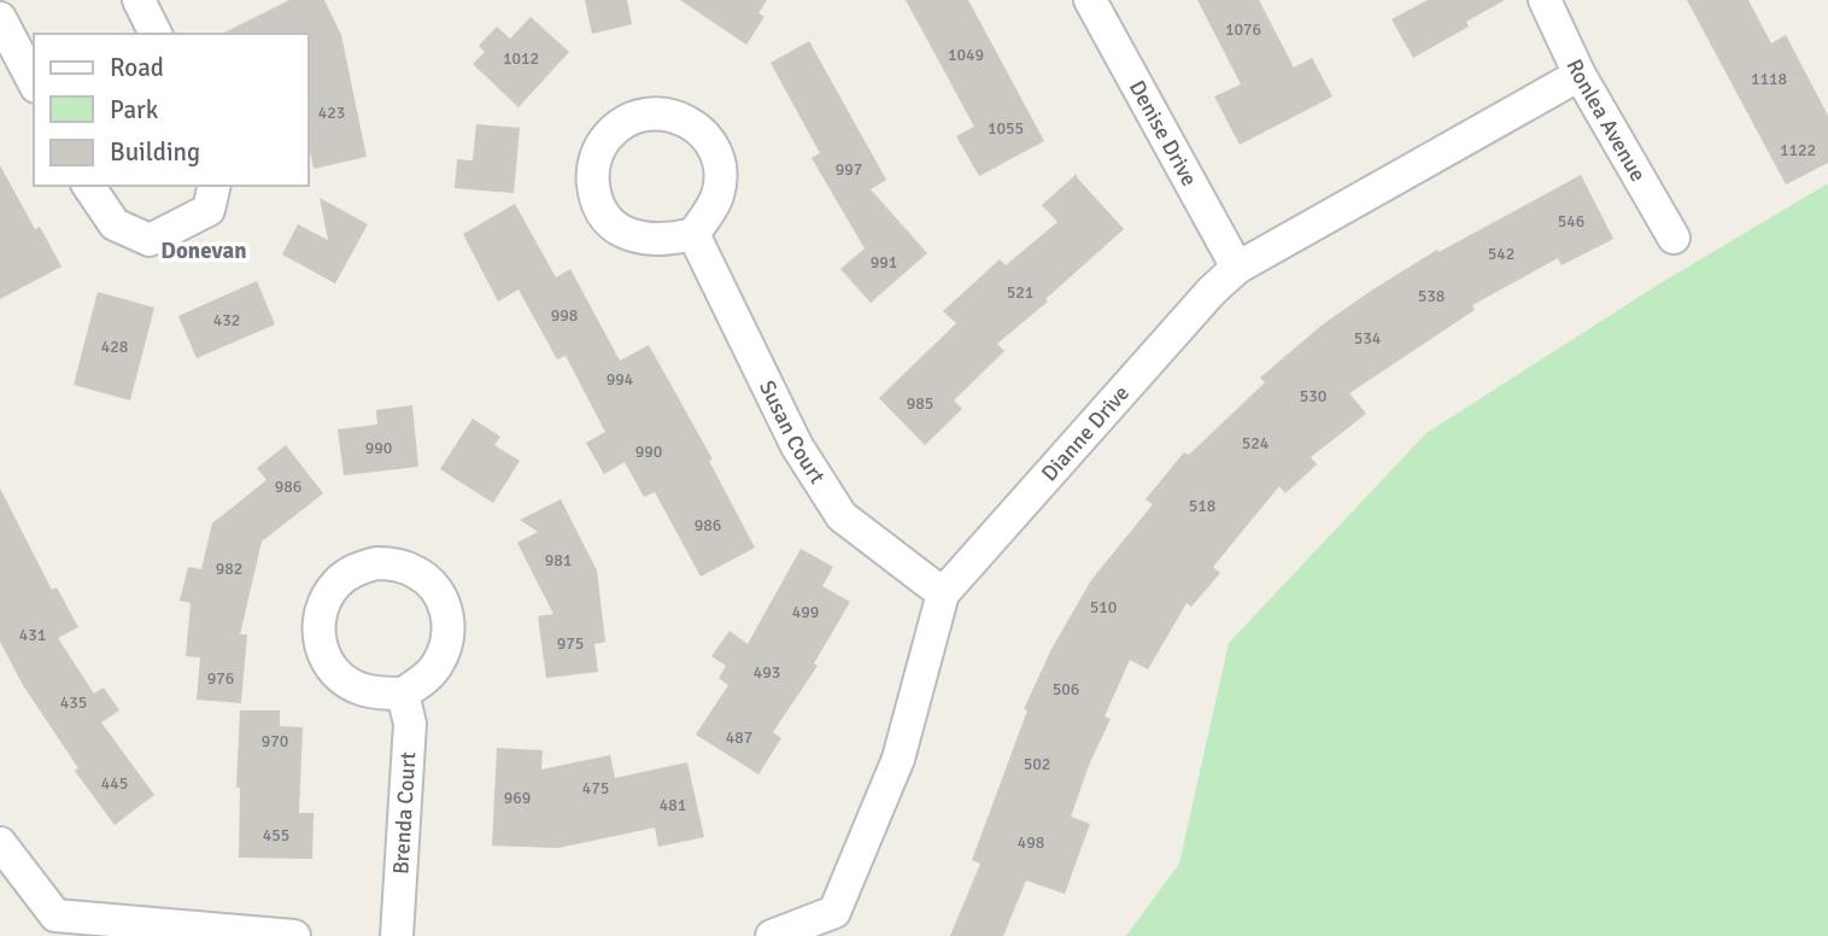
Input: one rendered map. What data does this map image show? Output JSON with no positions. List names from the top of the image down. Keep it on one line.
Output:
{"streets":{"street":["Ronlea Avenue","Denise Drive","Susan Court","Dianne Drive","Brenda Court"]},"crossings":[["Ronlea Avenue","Dianne Drive"],["Denise Drive","Dianne Drive"],["Susan Court","Dianne Drive"]],"districts":["Donevan"],"house_numbers":["1076","1049","1012","1118","423","1055","1122","997","546","542","991","521","538","998","432","534","428","994","530","985","524","990","990","986","518","986","981","982","510","499","431","975","493","976","506","435","487","970","502","445","475","969","481","455","498"],"legend":["Road","Park","Building"]}
